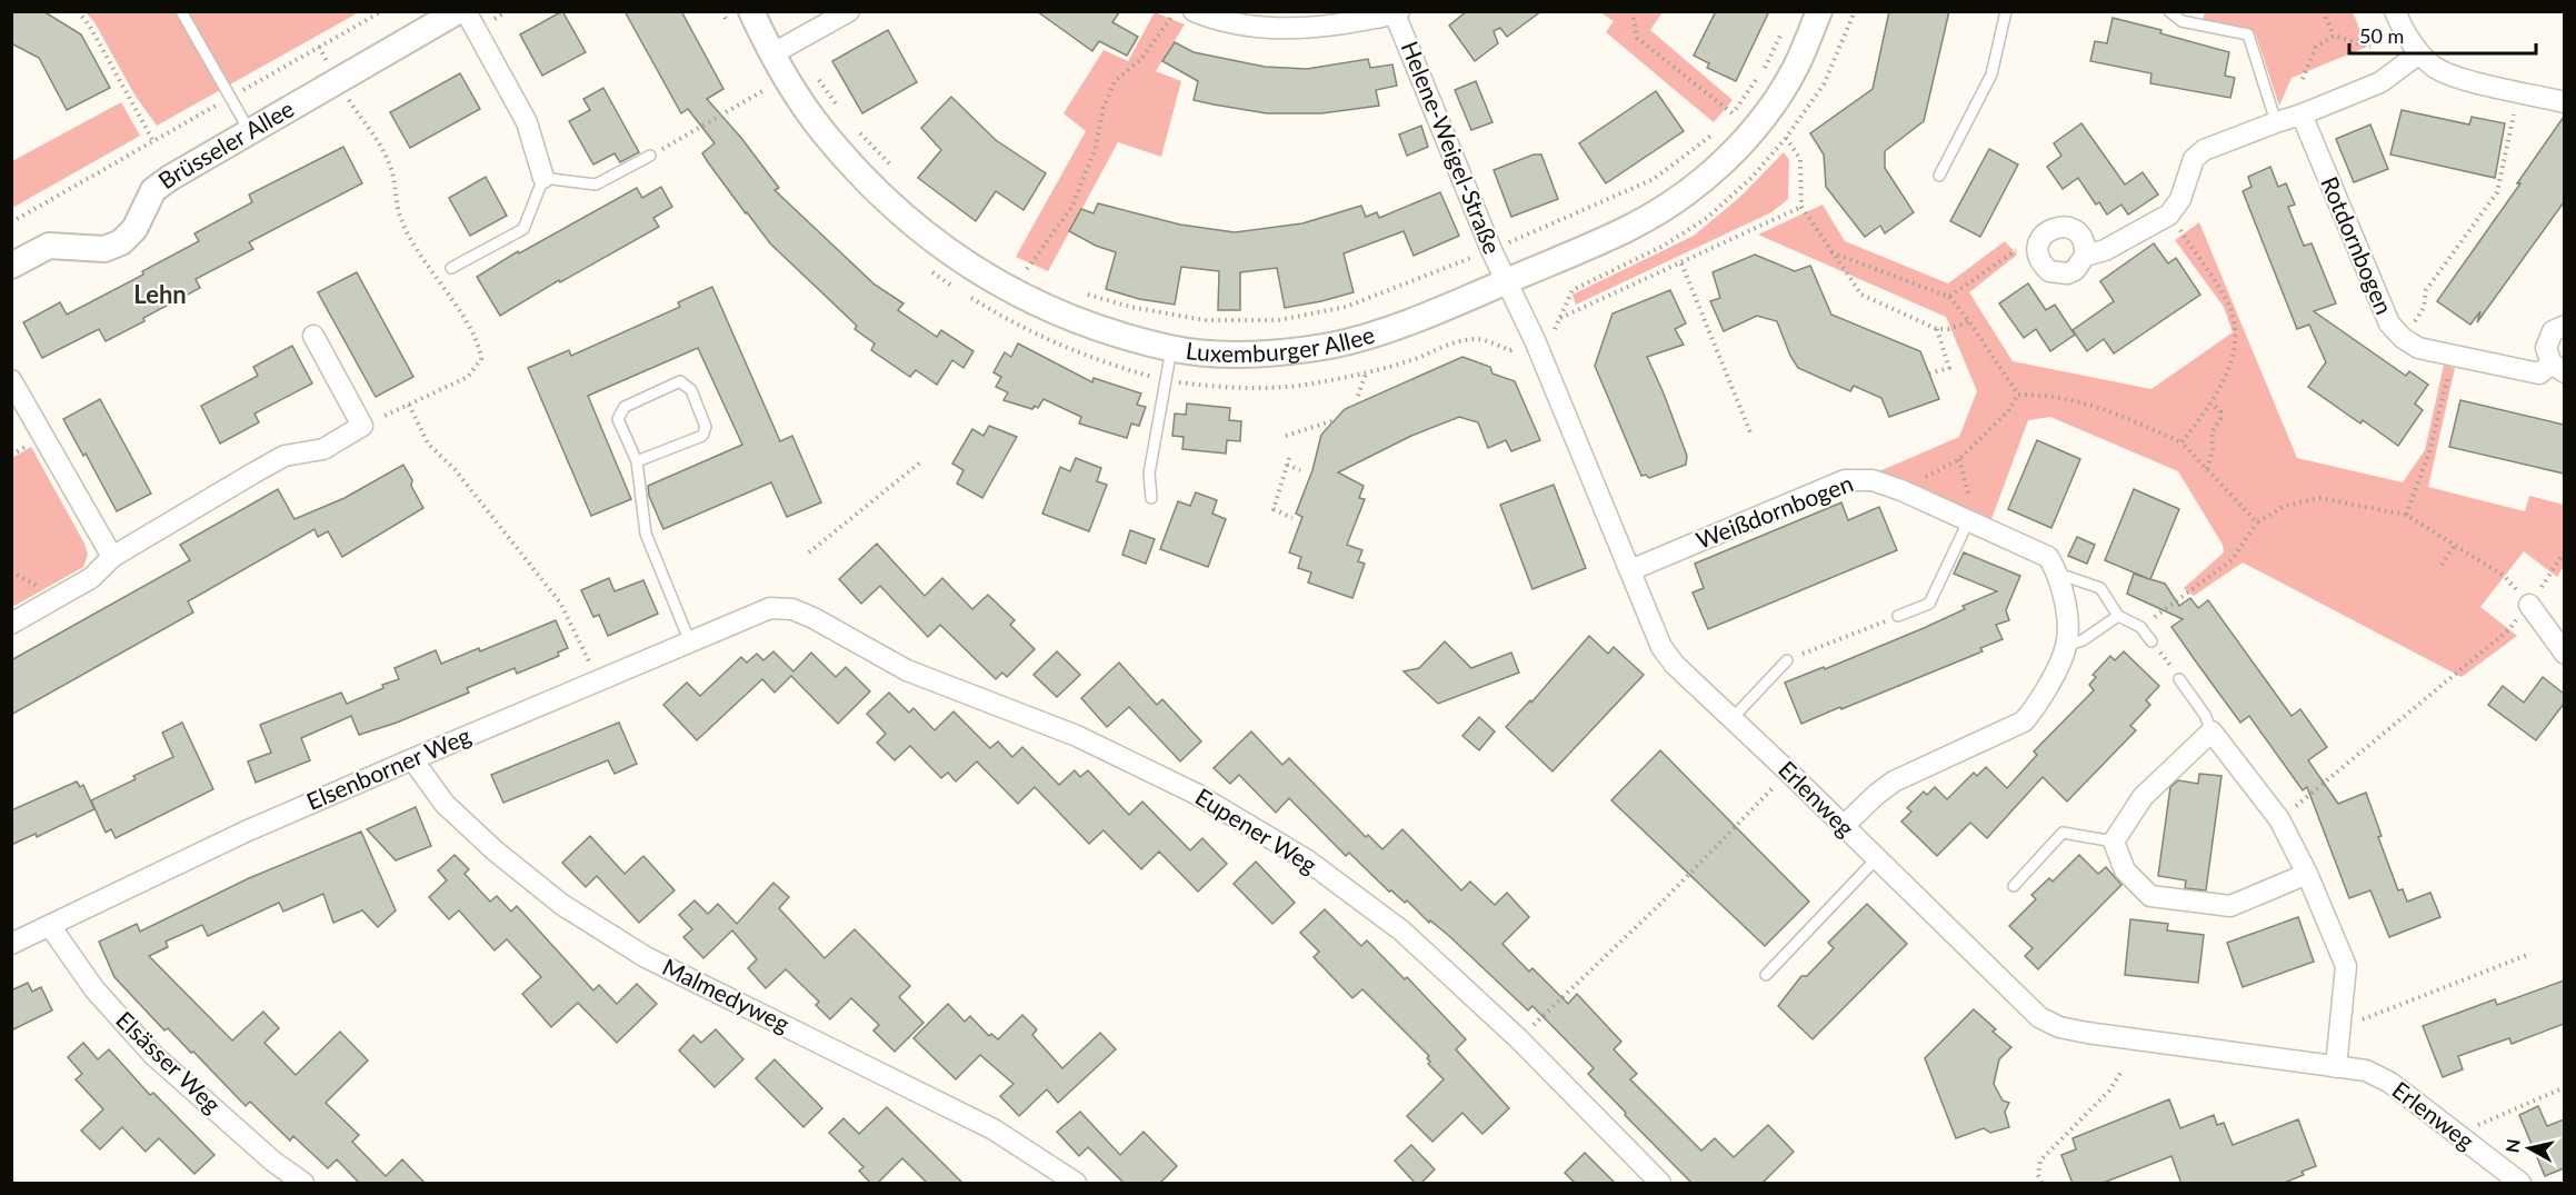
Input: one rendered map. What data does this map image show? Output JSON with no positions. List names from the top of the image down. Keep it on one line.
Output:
{"streets":{"street":["Brüsseler Allee","Helene-Weigel-Straße","Rotdornbogen","Luxemburger Allee","Weißdornbogen","Elsenborner Weg","Erlenweg","Eupener Weg","Malmedyweg","Elsässer Weg"]},"crossings":[["Helene-Weigel-Straße","Luxemburger Allee"],["Helene-Weigel-Straße","Erlenweg"],["Luxemburger Allee","Erlenweg"],["Weißdornbogen","Erlenweg"],["Elsenborner Weg","Eupener Weg"],["Elsenborner Weg","Malmedyweg"],["Elsenborner Weg","Elsässer Weg"]],"districts":["Lehn"],"scale_bar":"50 m","north":"left"}
